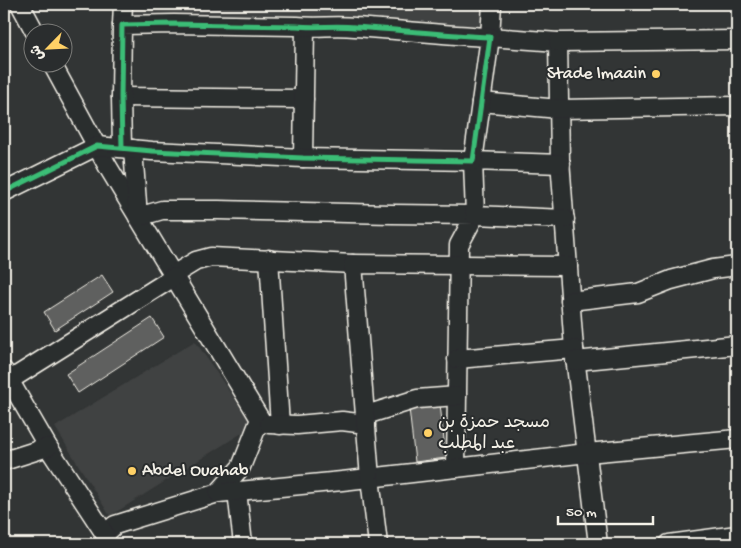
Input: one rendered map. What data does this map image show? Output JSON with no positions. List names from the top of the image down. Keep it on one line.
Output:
{"places":["Stade lmaain","مسجد حمزة بن عبد المطلب","Abdel Ouahab"],"scale_bar":"50 m","north":"bottom left"}
